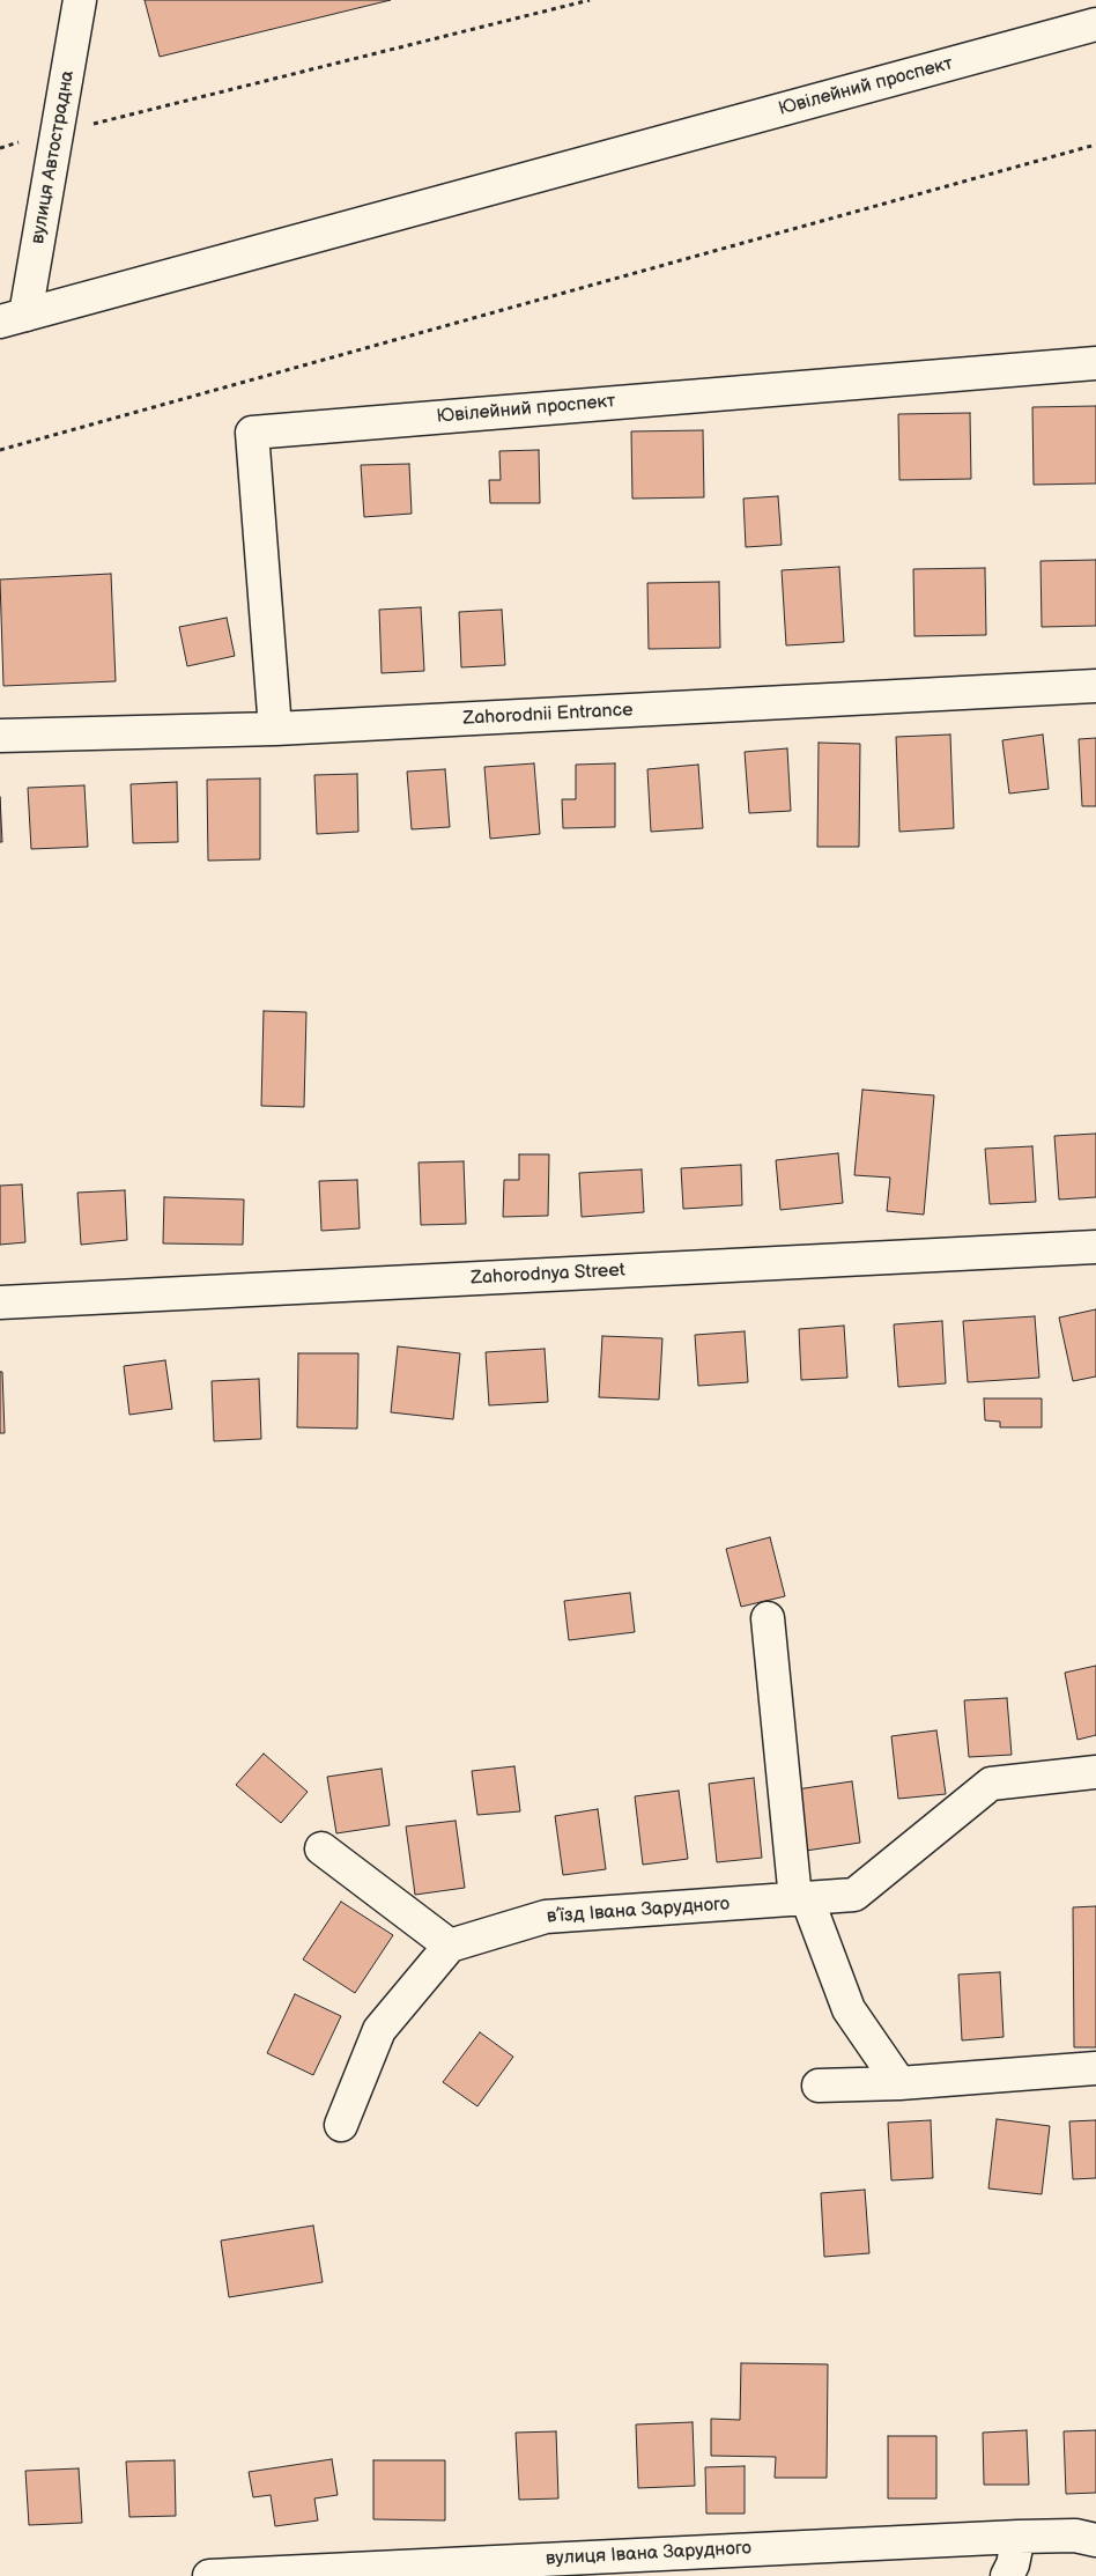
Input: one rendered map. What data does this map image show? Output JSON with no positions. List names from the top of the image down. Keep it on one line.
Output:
{"streets":{"street":["Ювілейний проспект","вулиця Автострадна","Zahorodnii Entrance","Zahorodnya Street","в’їзд Івана Зарудного","вулиця Івана Зарудного"]},"crossings":[["Ювілейний проспект","вулиця Автострадна"],["Ювілейний проспект","Zahorodnii Entrance"]]}
